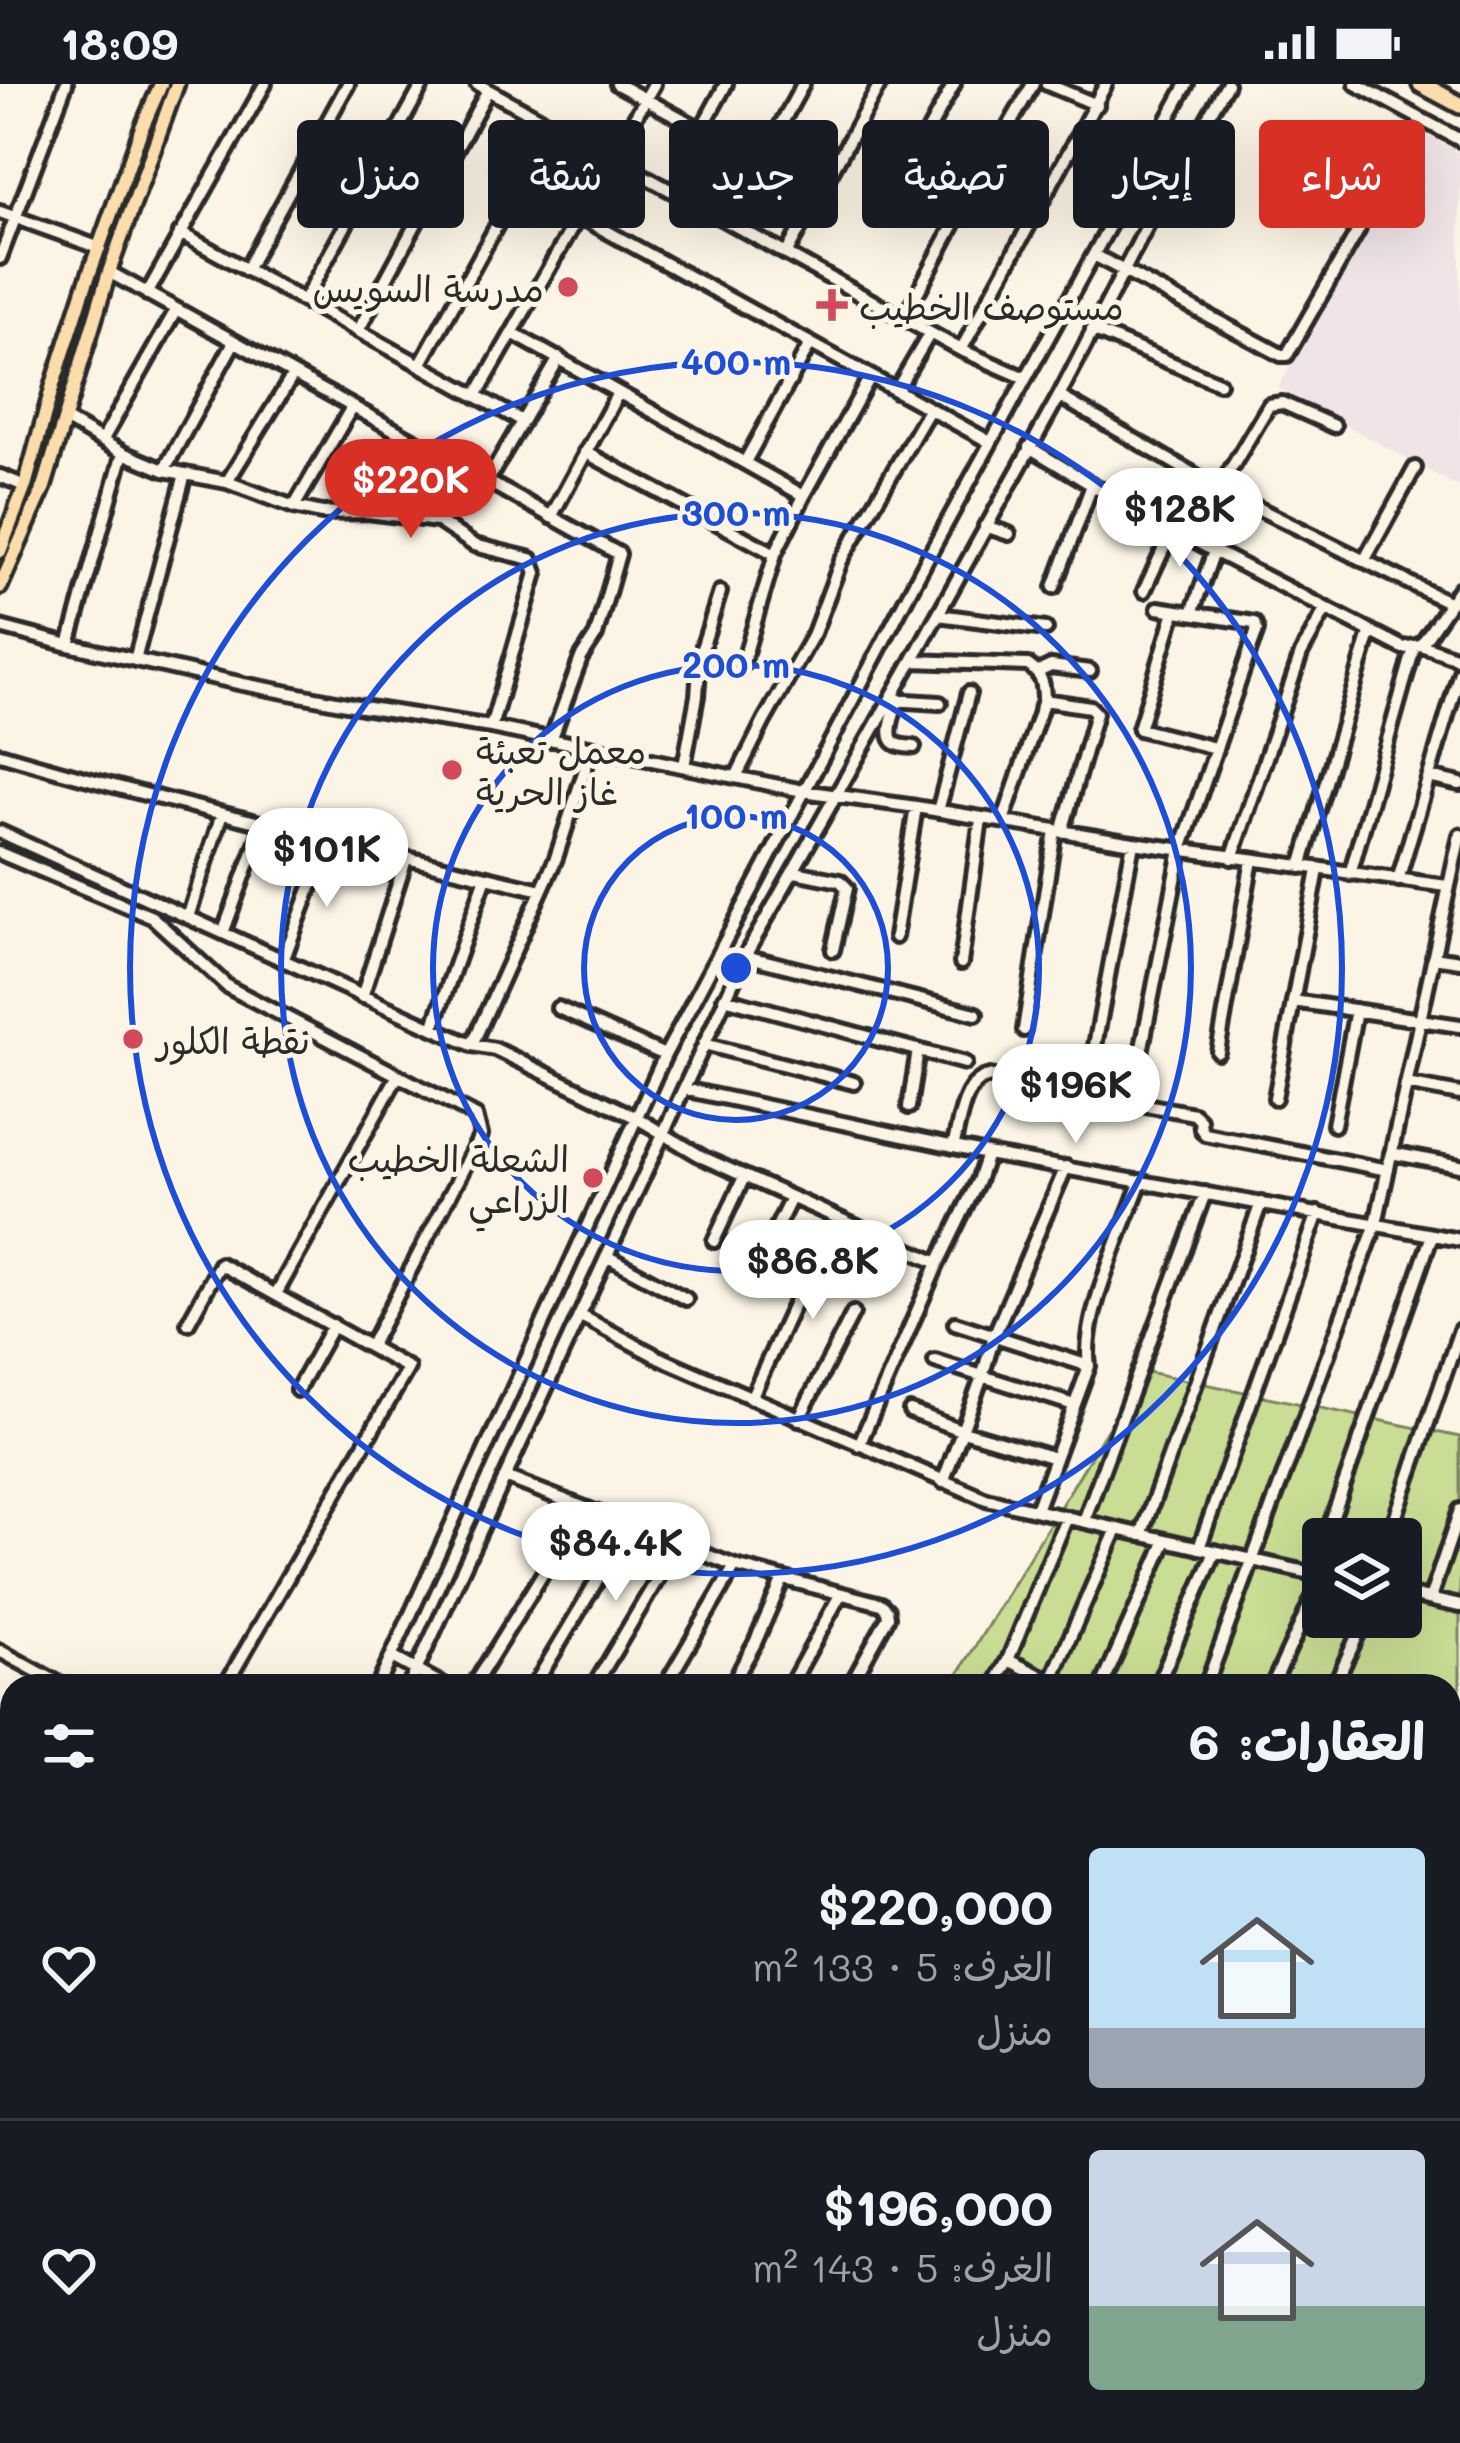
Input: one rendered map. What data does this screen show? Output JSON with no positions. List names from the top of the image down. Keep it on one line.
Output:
{"places":{"other":["مدرسة السويس","معمل تعبئة غاز الحرية","نقطة الكلور","الشعلة الخطيب الزراعي"],"health":["مستوصف الخطيب"]},"page":{"status":"18:09","chip":["شراء","إيجار","تصفية","جديد","شقة","منزل"],"price":["$220K","$128K","$101K","$196K","$86.8K","$84.4K"],"heading":"العقارات: 6","list":[{"name":"$220,000","note":"الغرف: 5 · 133 m² · منزل"},{"name":"$196,000","note":"الغرف: 5 · 143 m² · منزل"}]},"rings":["400 m","300 m","200 m","100 m"]}
